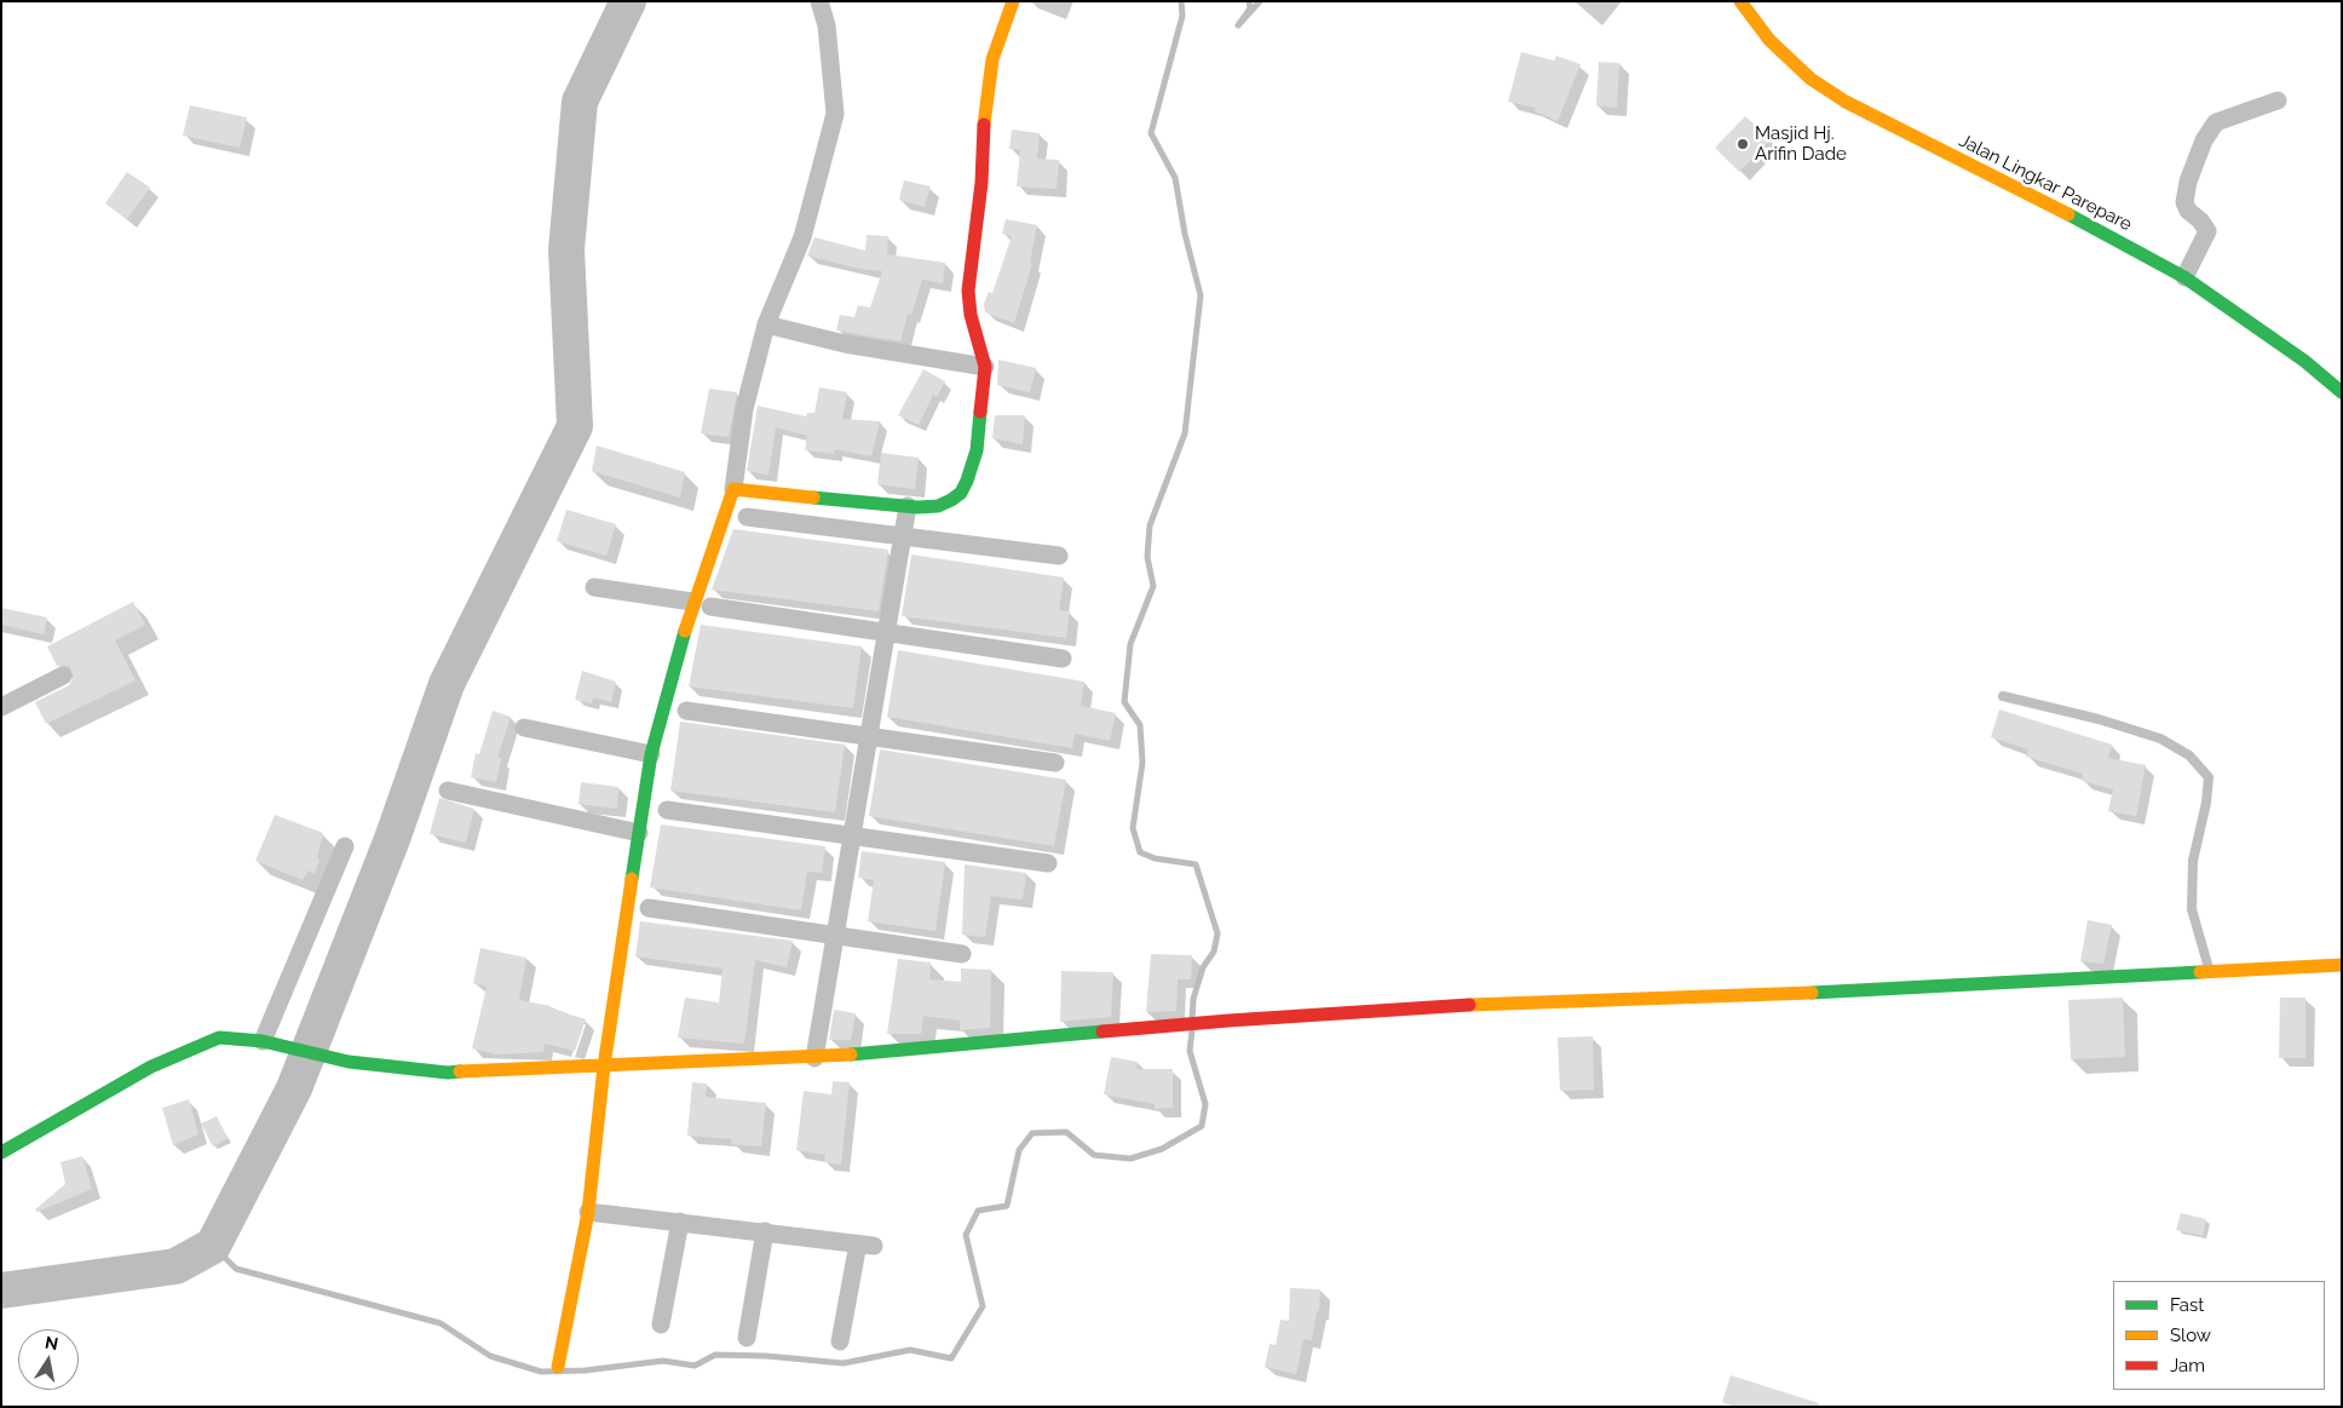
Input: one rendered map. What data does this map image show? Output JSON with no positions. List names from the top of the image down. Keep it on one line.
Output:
{"streets":{"main road":["Jalan Lingkar Parepare"]},"places":["Masjid Hj. Arifin Dade"],"legend":["Fast","Slow","Jam"],"north":"top"}
